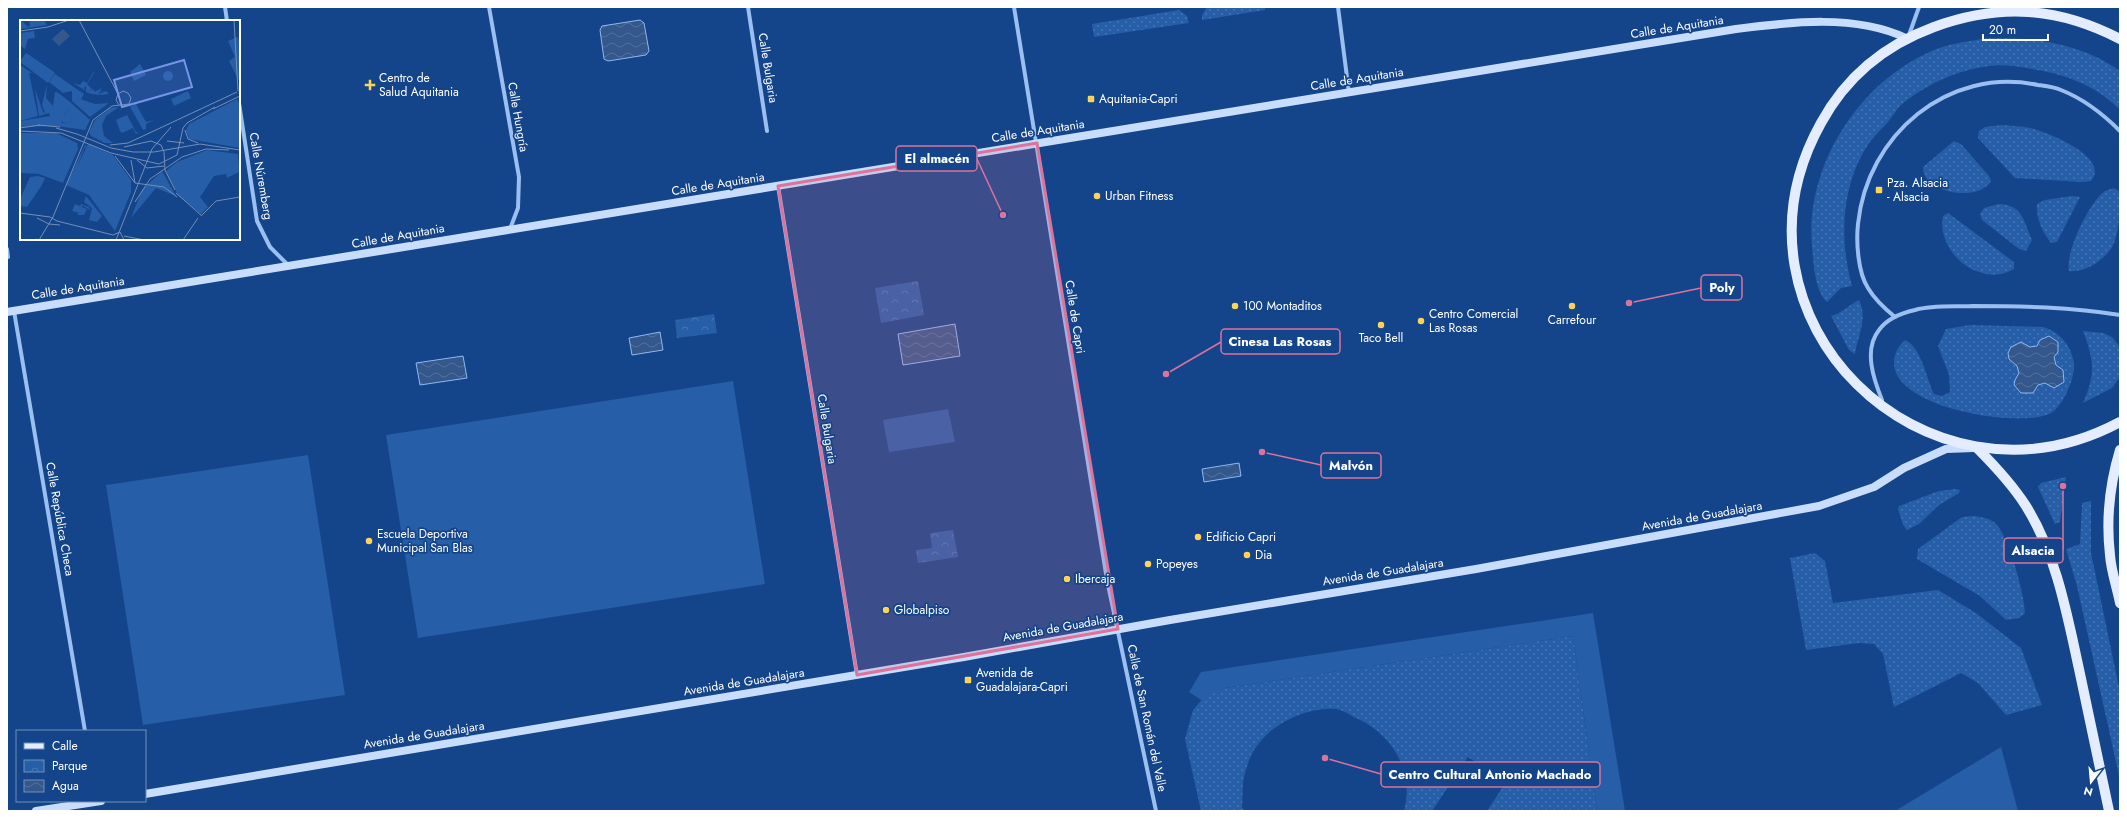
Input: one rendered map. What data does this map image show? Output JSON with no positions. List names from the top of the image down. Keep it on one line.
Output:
{"streets":{"street":["Calle de Aquitania","Calle Bulgaria","Calle Hungría","Calle Núremberg","Calle de Capri","Avenida de Guadalajara","Calle República Checa","Calle de San Román del Valle"]},"crossings":[["Calle de Aquitania","Calle Bulgaria"],["Calle de Aquitania","Calle Hungría"],["Calle de Aquitania","Calle Núremberg"],["Calle de Aquitania","Calle de Capri"],["Calle de Aquitania","Calle República Checa"],["Calle Bulgaria","Avenida de Guadalajara"],["Calle de Capri","Avenida de Guadalajara"],["Calle de Capri","Calle de San Román del Valle"],["Avenida de Guadalajara","Calle de San Román del Valle"]],"places":{"health":["Centro de Salud Aquitania"],"transit":["Aquitania-Capri","Pza. Alsacia - Alsacia","Avenida de Guadalajara-Capri"],"other":["Urban Fitness","El almacén","Poly","100 Montaditos","Carrefour","Centro Comercial Las Rosas","Taco Bell","Cinesa Las Rosas","Malvón","Alsacia","Edificio Capri","Escuela Deportiva Municipal San Blas","Dia","Popeyes","Ibercaja","Globalpiso","Centro Cultural Antonio Machado"]},"legend":["Calle","Parque","Agua"],"scale_bar":"20 m","north":"bottom"}
